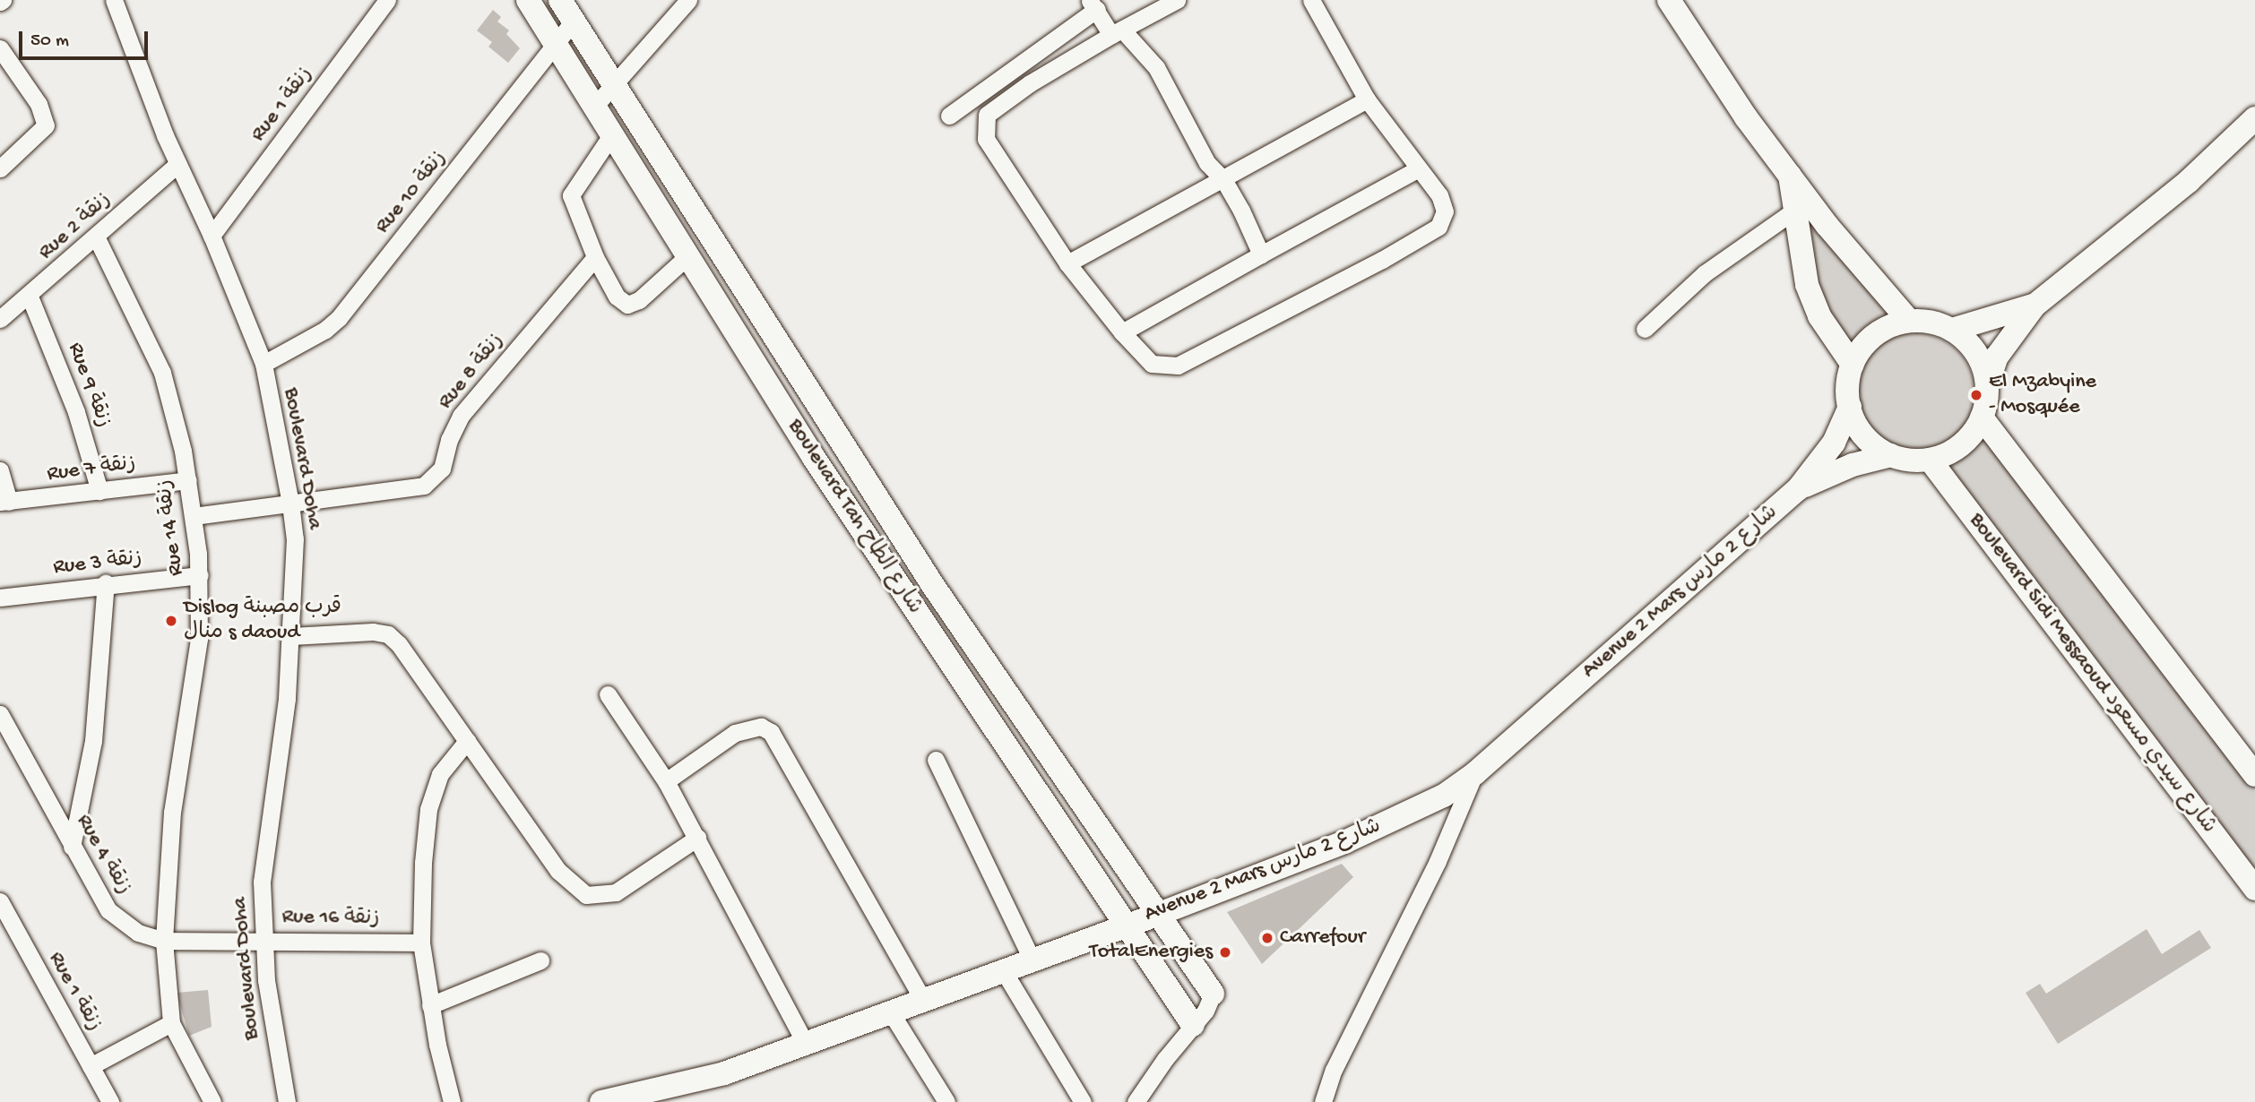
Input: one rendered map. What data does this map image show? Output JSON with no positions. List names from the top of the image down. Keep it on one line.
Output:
{"streets":{"street":["Rue 1 زنقة","Rue 10 زنقة","Rue 2 زنقة","Rue 8 زنقة","Rue 9 زنقة","Boulevard Doha","Rue 7 زنقة","Boulevard Tah شارع الطاح","Rue 14 زنقة","Rue 3 زنقة","Avenue 2 Mars شارع 2 مارس","Boulevard Sidi Messaoud شارع سيدي مسعود","Rue 4 زنقة","Rue 16 زنقة"]},"crossings":[["Rue 1 زنقة","Boulevard Doha"],["Rue 10 زنقة","Boulevard Doha"],["Rue 10 زنقة","Boulevard Tah شارع الطاح"],["Rue 2 زنقة","Rue 9 زنقة"],["Rue 2 زنقة","Boulevard Doha"],["Rue 2 زنقة","Rue 14 زنقة"],["Rue 8 زنقة","Boulevard Doha"],["Rue 8 زنقة","Rue 14 زنقة"],["Rue 9 زنقة","Rue 7 زنقة"],["Boulevard Doha","Rue 16 زنقة"],["Rue 7 زنقة","Rue 14 زنقة"],["Boulevard Tah شارع الطاح","Avenue 2 Mars شارع 2 مارس"],["Rue 14 زنقة","Rue 3 زنقة"],["Rue 14 زنقة","Rue 4 زنقة"],["Rue 14 زنقة","Rue 16 زنقة"],["Avenue 2 Mars شارع 2 مارس","Boulevard Sidi Messaoud شارع سيدي مسعود"],["Rue 4 زنقة","Rue 16 زنقة"]],"places":["El Mzabyine - Mosquée","Dislog قرب مصبنة منال s daoud","Carrefour","TotalEnergies"],"scale_bar":"50 m"}
